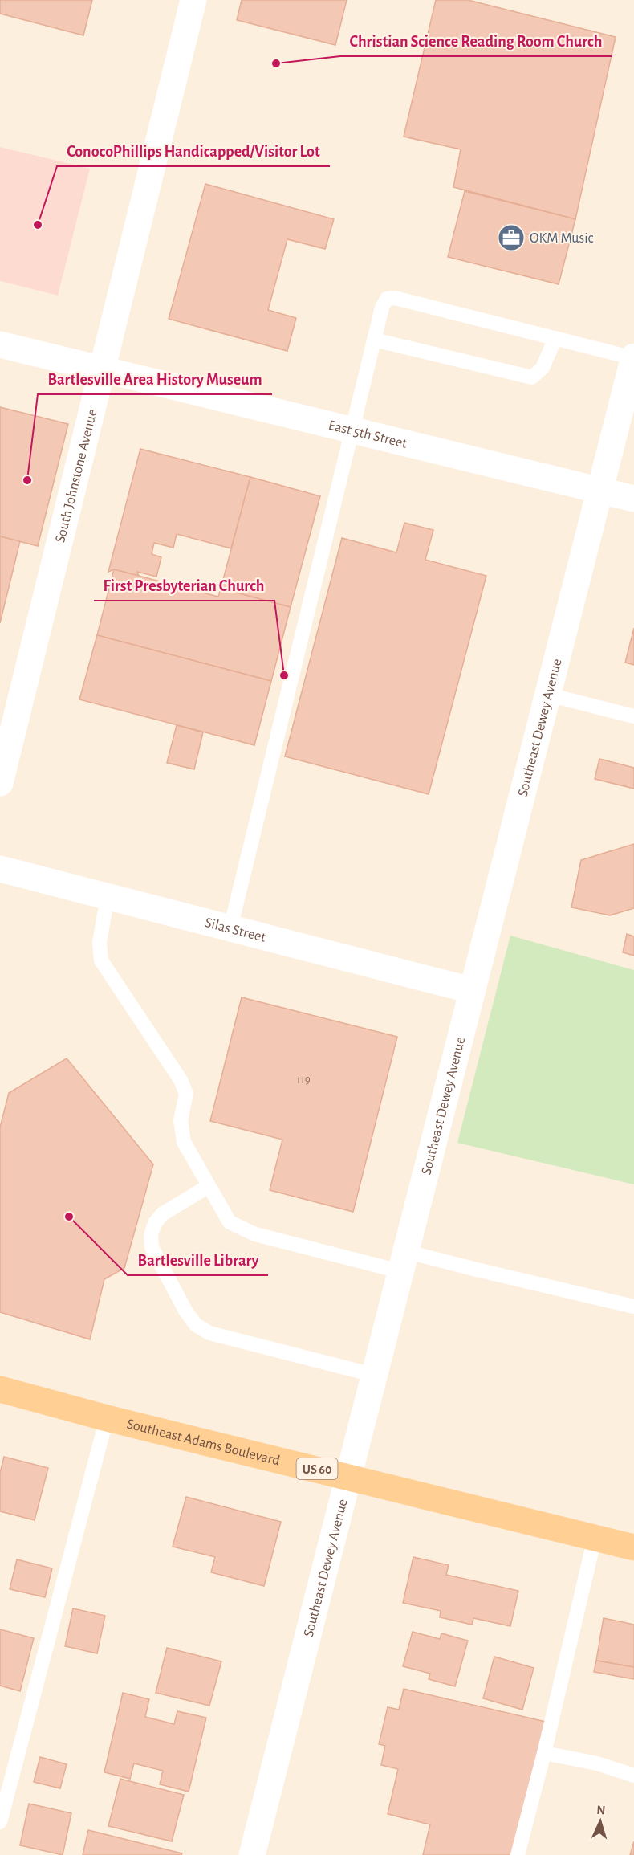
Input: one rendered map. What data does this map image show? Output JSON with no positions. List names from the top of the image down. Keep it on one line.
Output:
{"streets":{"main road":["Southeast Adams Boulevard","US 60"],"street":["East 5th Street","South Johnstone Avenue","Southeast Dewey Avenue","Silas Street"]},"crossings":[["East 5th Street","South Johnstone Avenue"],["East 5th Street","Southeast Dewey Avenue"],["Southeast Dewey Avenue","Silas Street"],["Southeast Dewey Avenue","Southeast Adams Boulevard"]],"places":{"other":["Christian Science Reading Room Church","ConocoPhillips Handicapped/Visitor Lot","Bartlesville Area History Museum","First Presbyterian Church","Bartlesville Library"],"office":["OKM Music"]},"house_numbers":["119"],"north":"top"}
